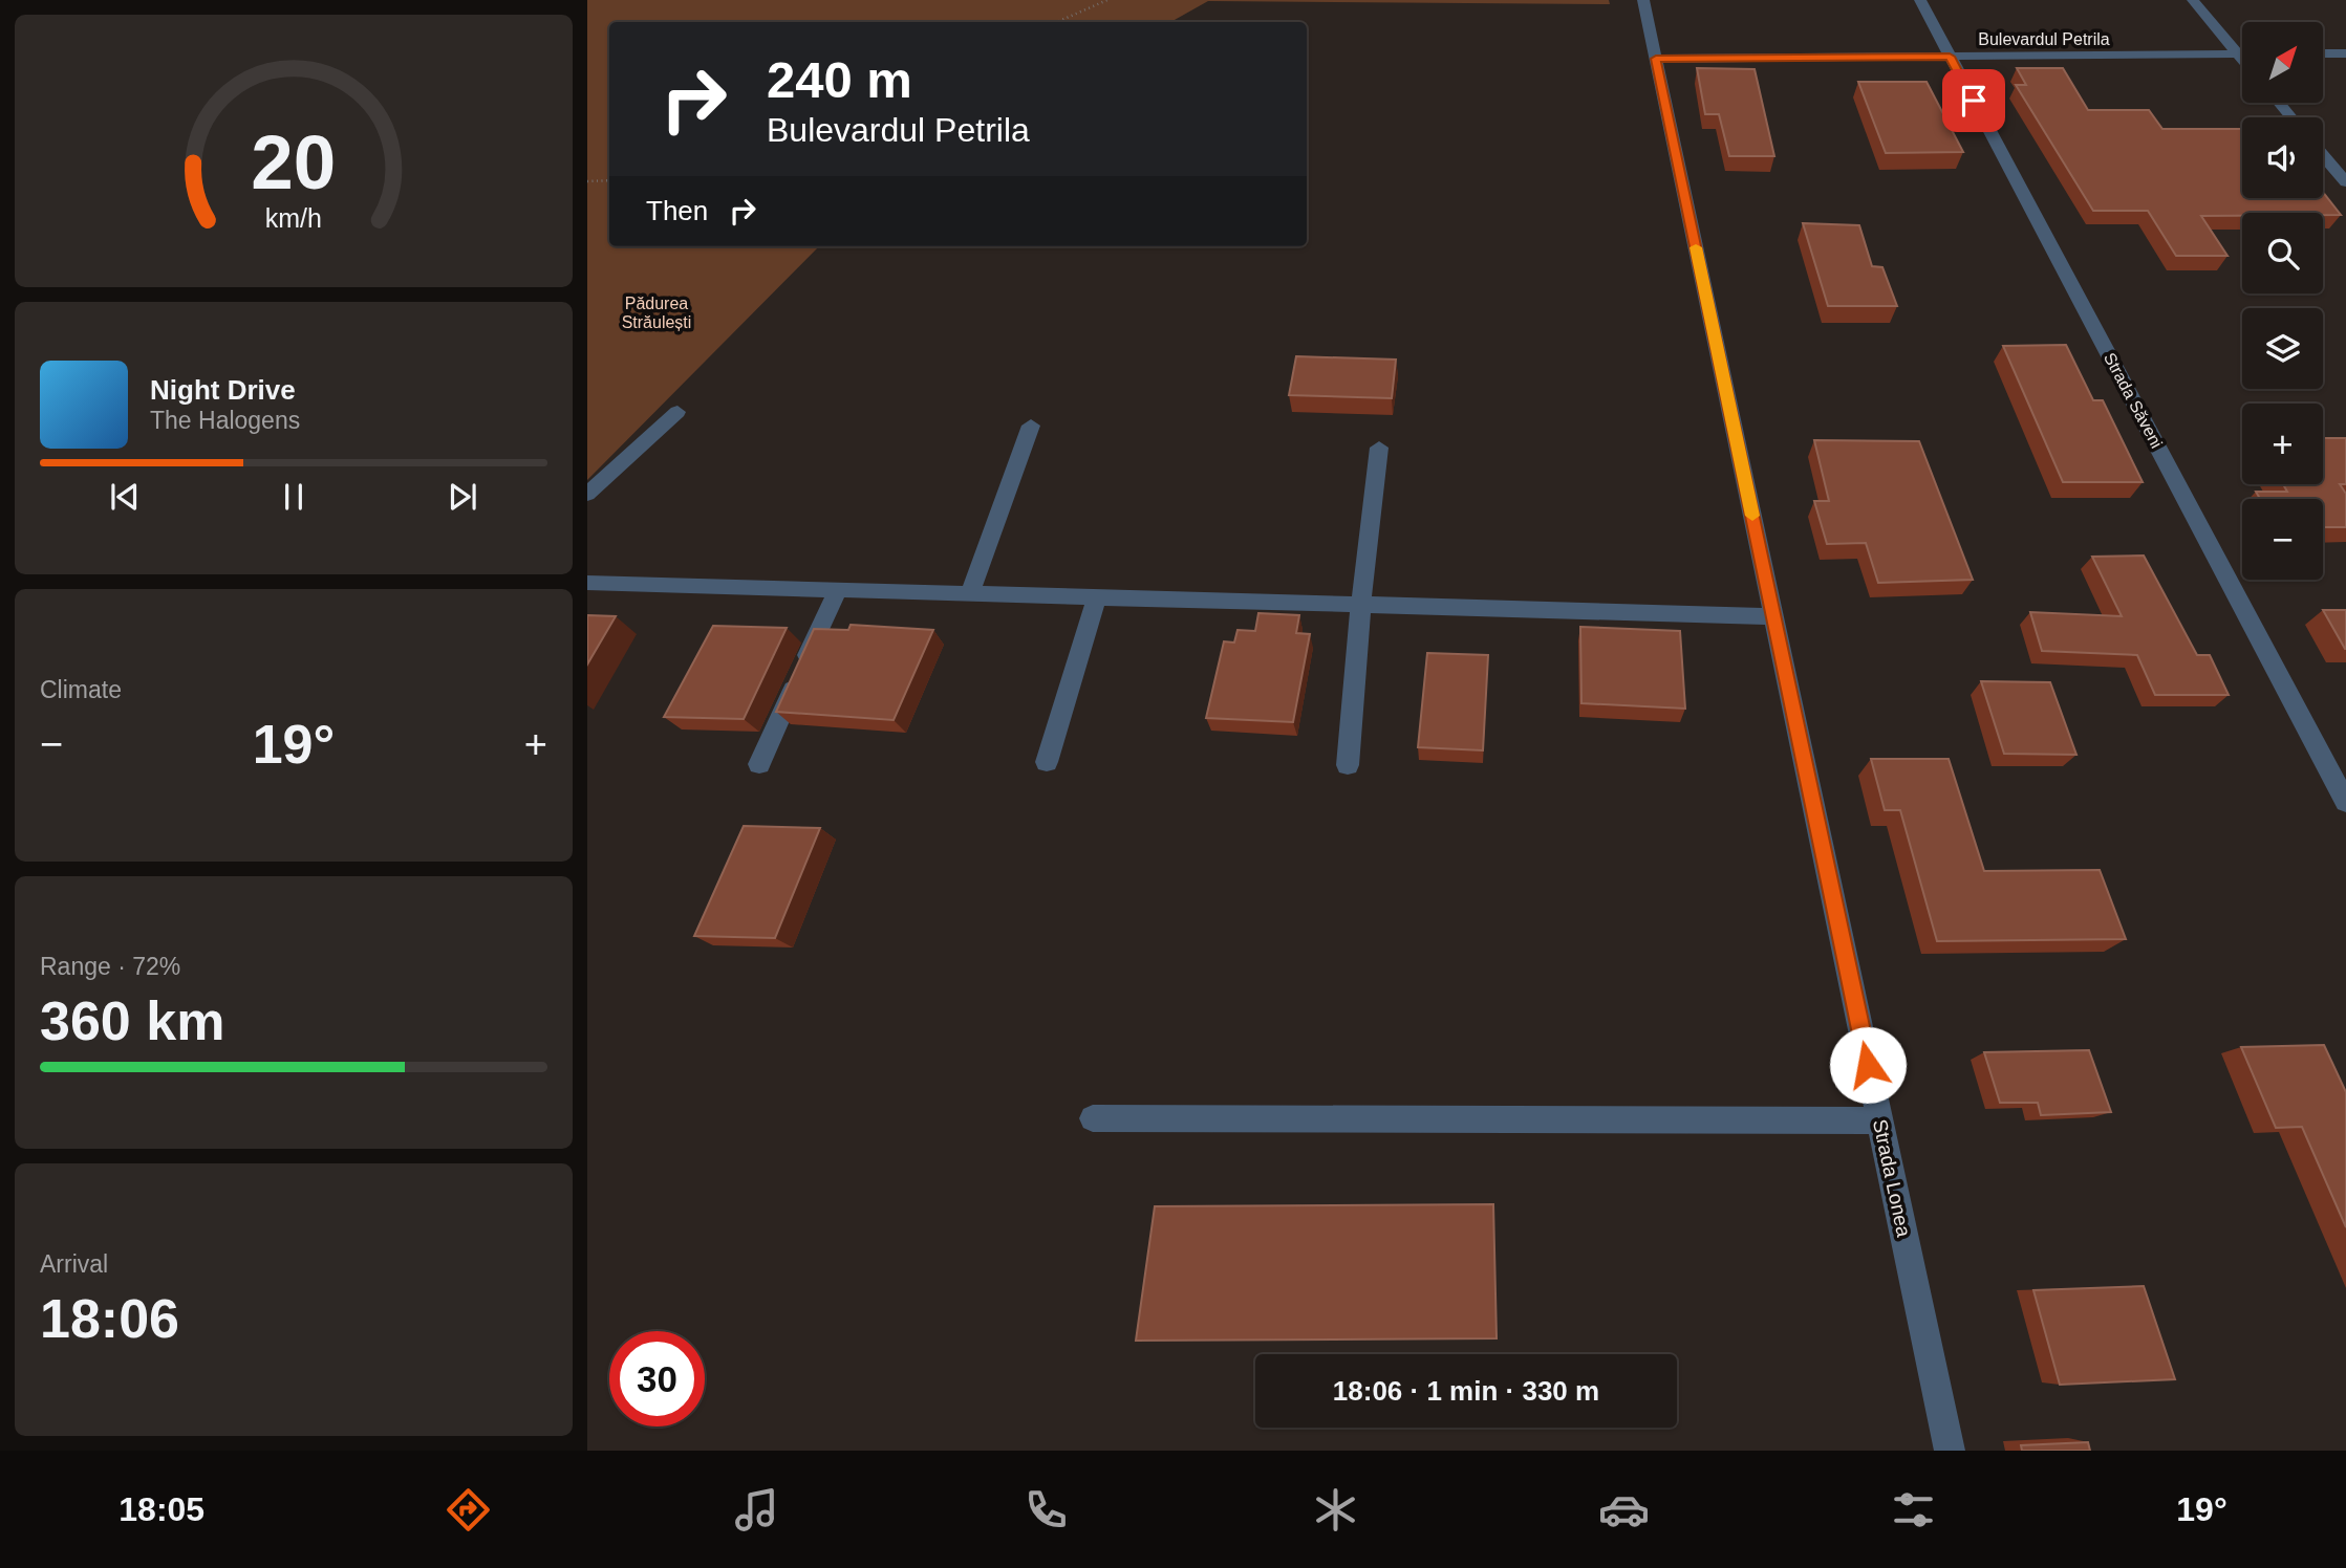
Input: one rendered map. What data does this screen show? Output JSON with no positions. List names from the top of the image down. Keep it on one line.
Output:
{"streets":{"street":["Bulevardul Petrila","Strada Săveni","Strada Lonea"]},"crossings":[["Bulevardul Petrila","Strada Săveni"],["Bulevardul Petrila","Strada Lonea"]],"parks":["Pădurea Străulești"],"north":"top right","page":{"map_buttons":["+","−"],"turn":["240 m","Bulevardul Petrila"],"then":"Then","song":["Night Drive","The Halogens"],"tile":["Climate",["Range · 72%","360 km"],["Arrival","18:06"]],"heat":["−","19°","+"],"limit":"30","trip":"18:06 · 1 min · 330 m","tabs":["18:05","19°"],"gauge":["20","km/h"]}}
